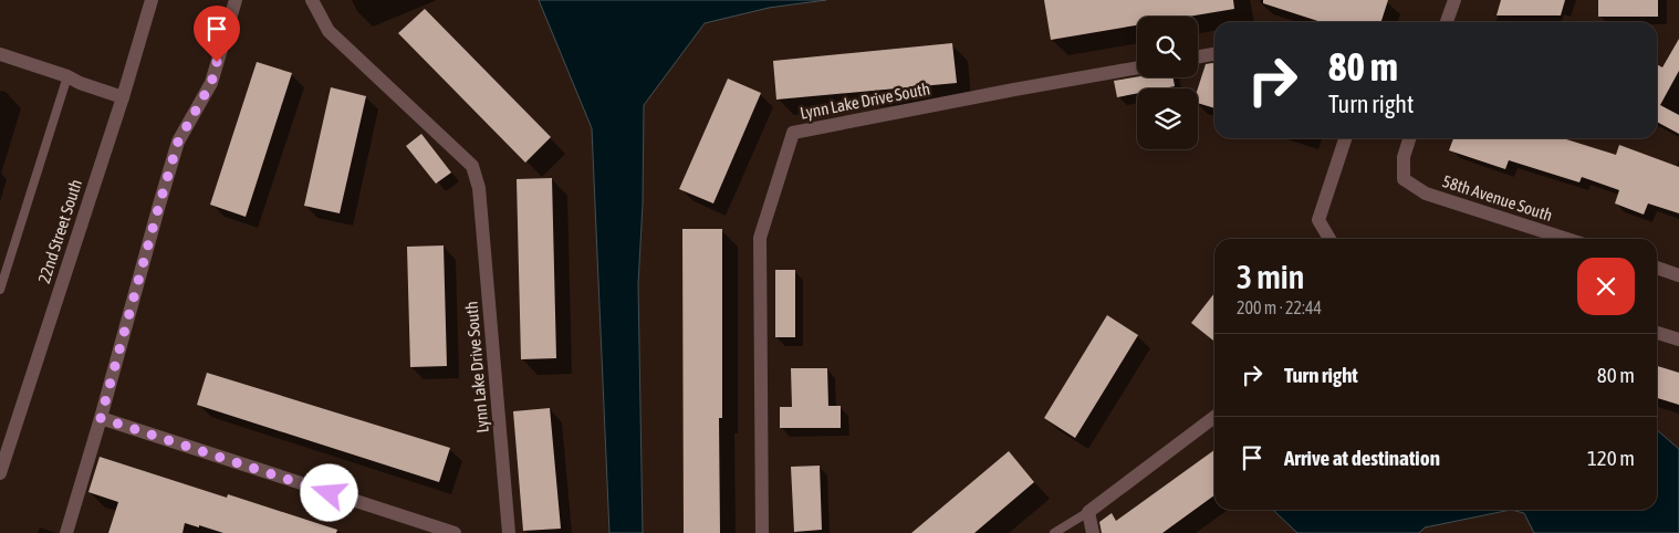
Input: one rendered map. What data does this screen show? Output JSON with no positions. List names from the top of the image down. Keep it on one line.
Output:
{"streets":{"street":["Lynn Lake Drive South","58th Avenue South","22nd Street South"]},"page":{"turn":["80 m","Turn right"],"heading":["3 min","200 m · 22:44"],"list":[{"name":"Turn right","value":"80 m"},{"name":"Arrive at destination","value":"120 m"}]}}
